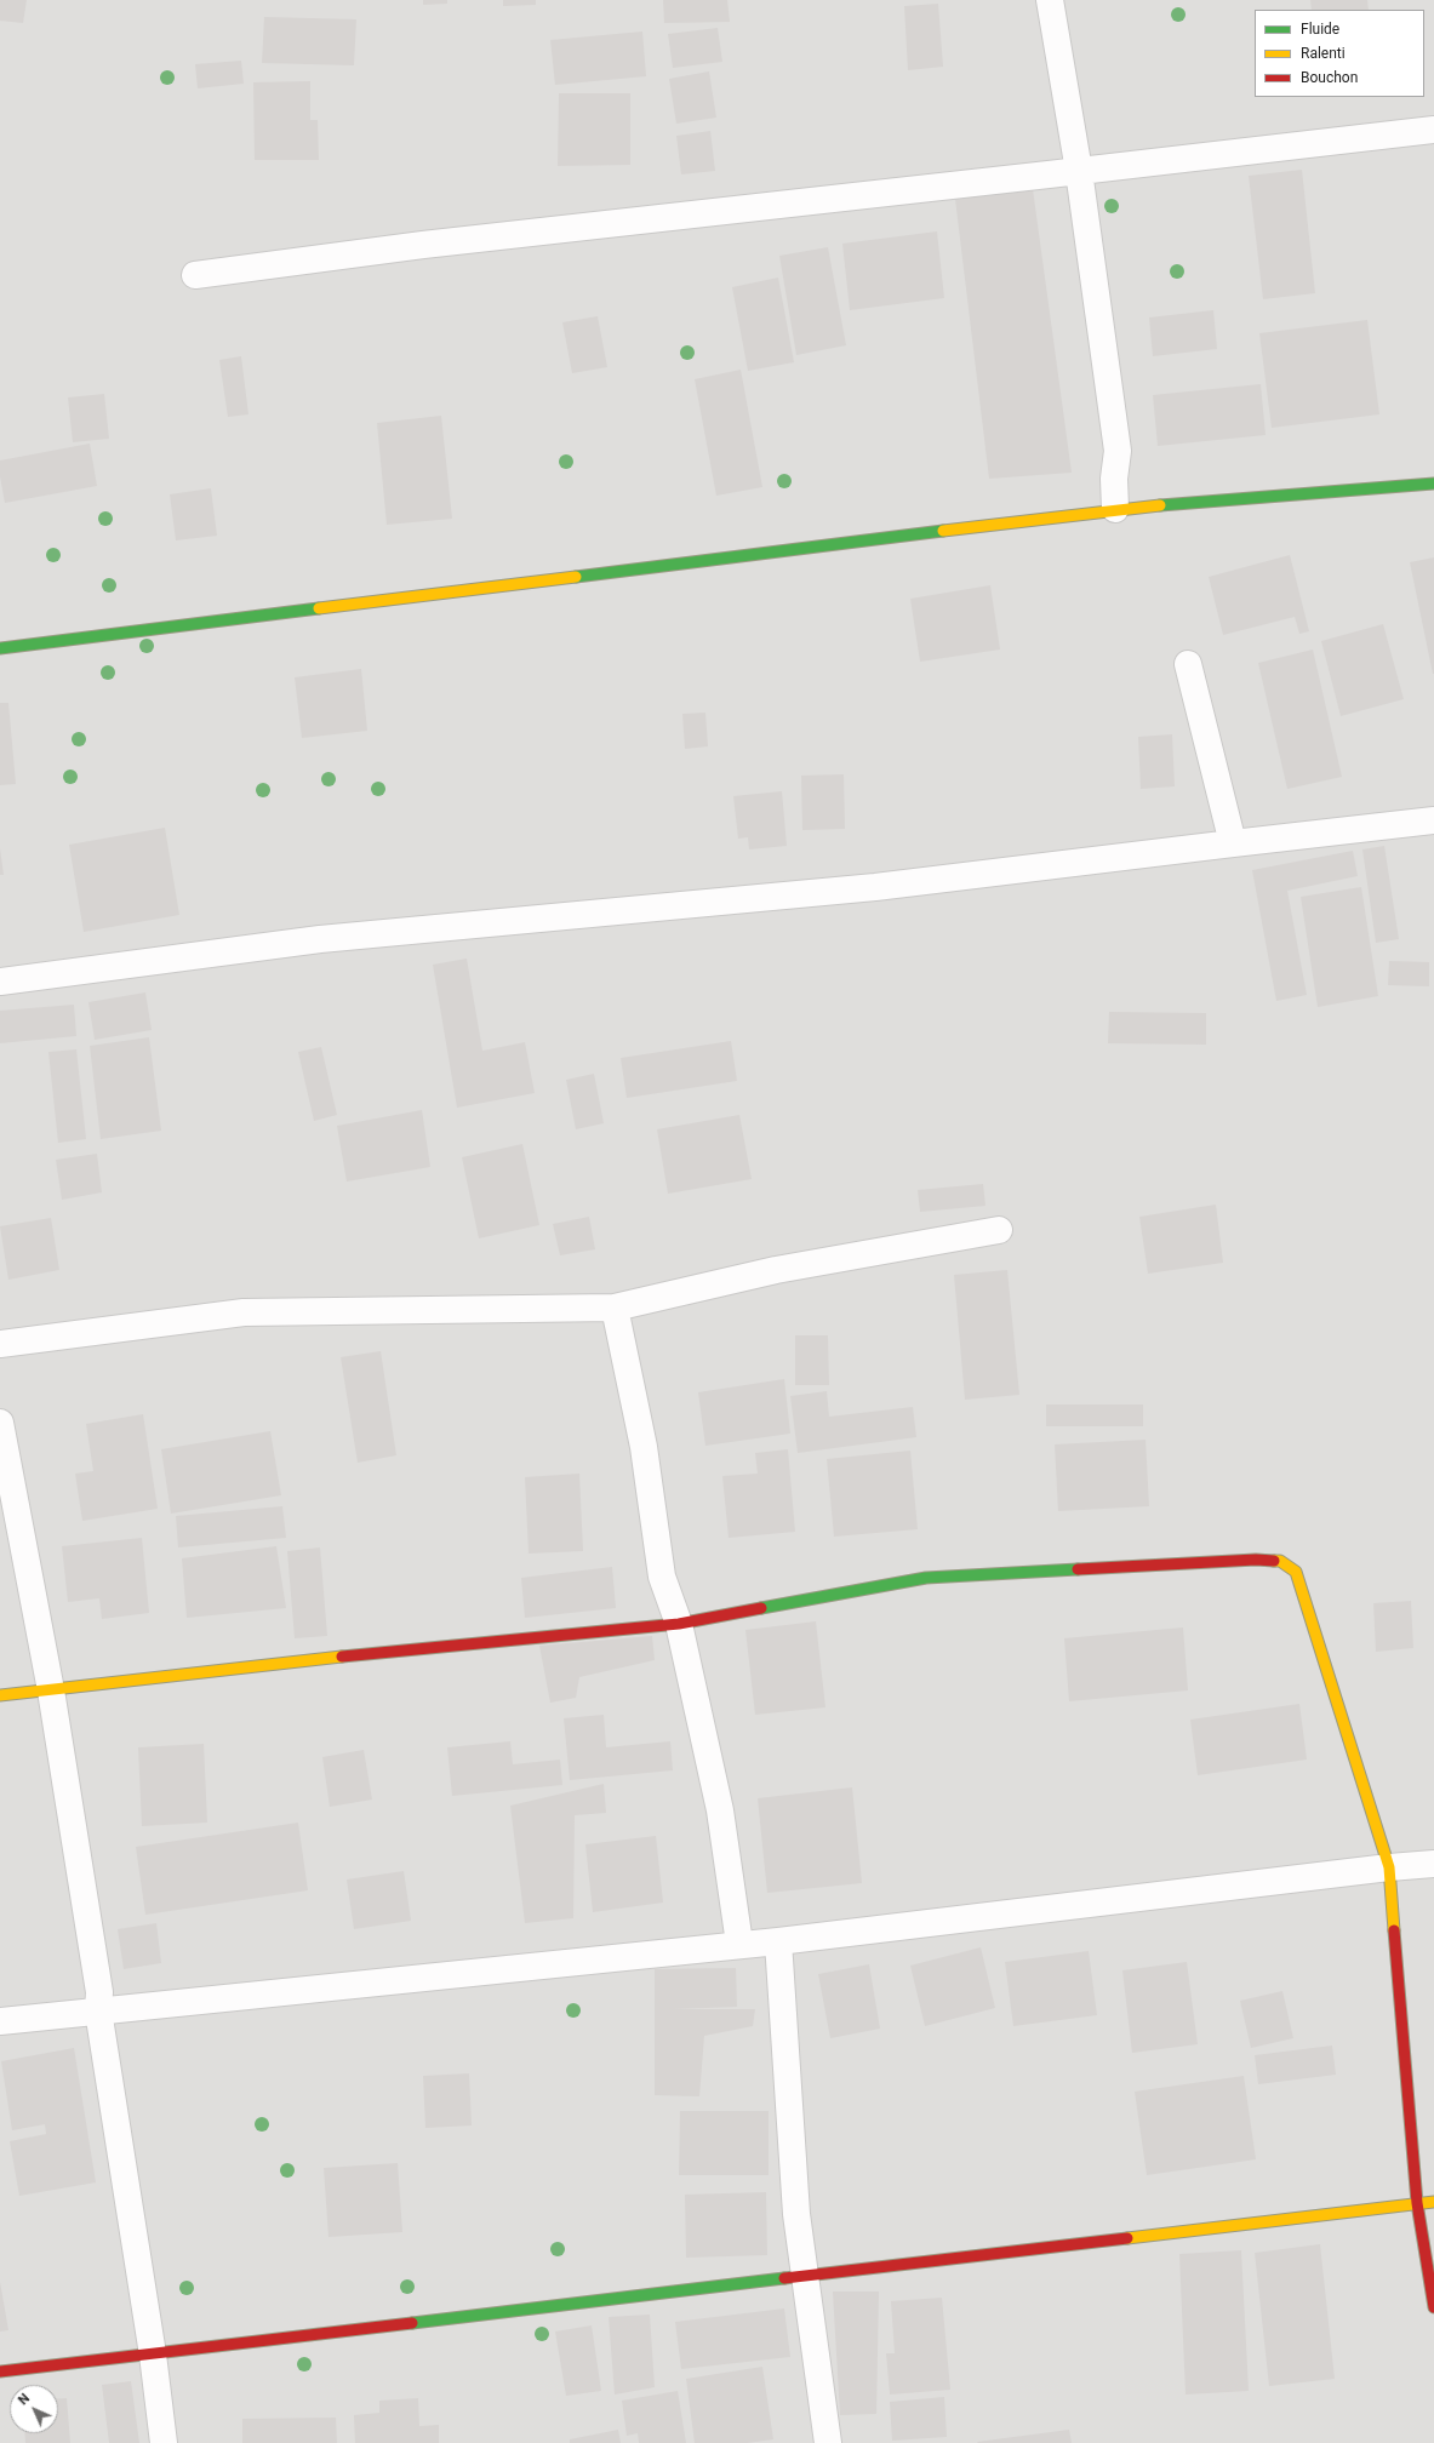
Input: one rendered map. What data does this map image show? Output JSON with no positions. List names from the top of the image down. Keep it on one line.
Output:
{"legend":["Fluide","Ralenti","Bouchon"],"north":"top left"}
